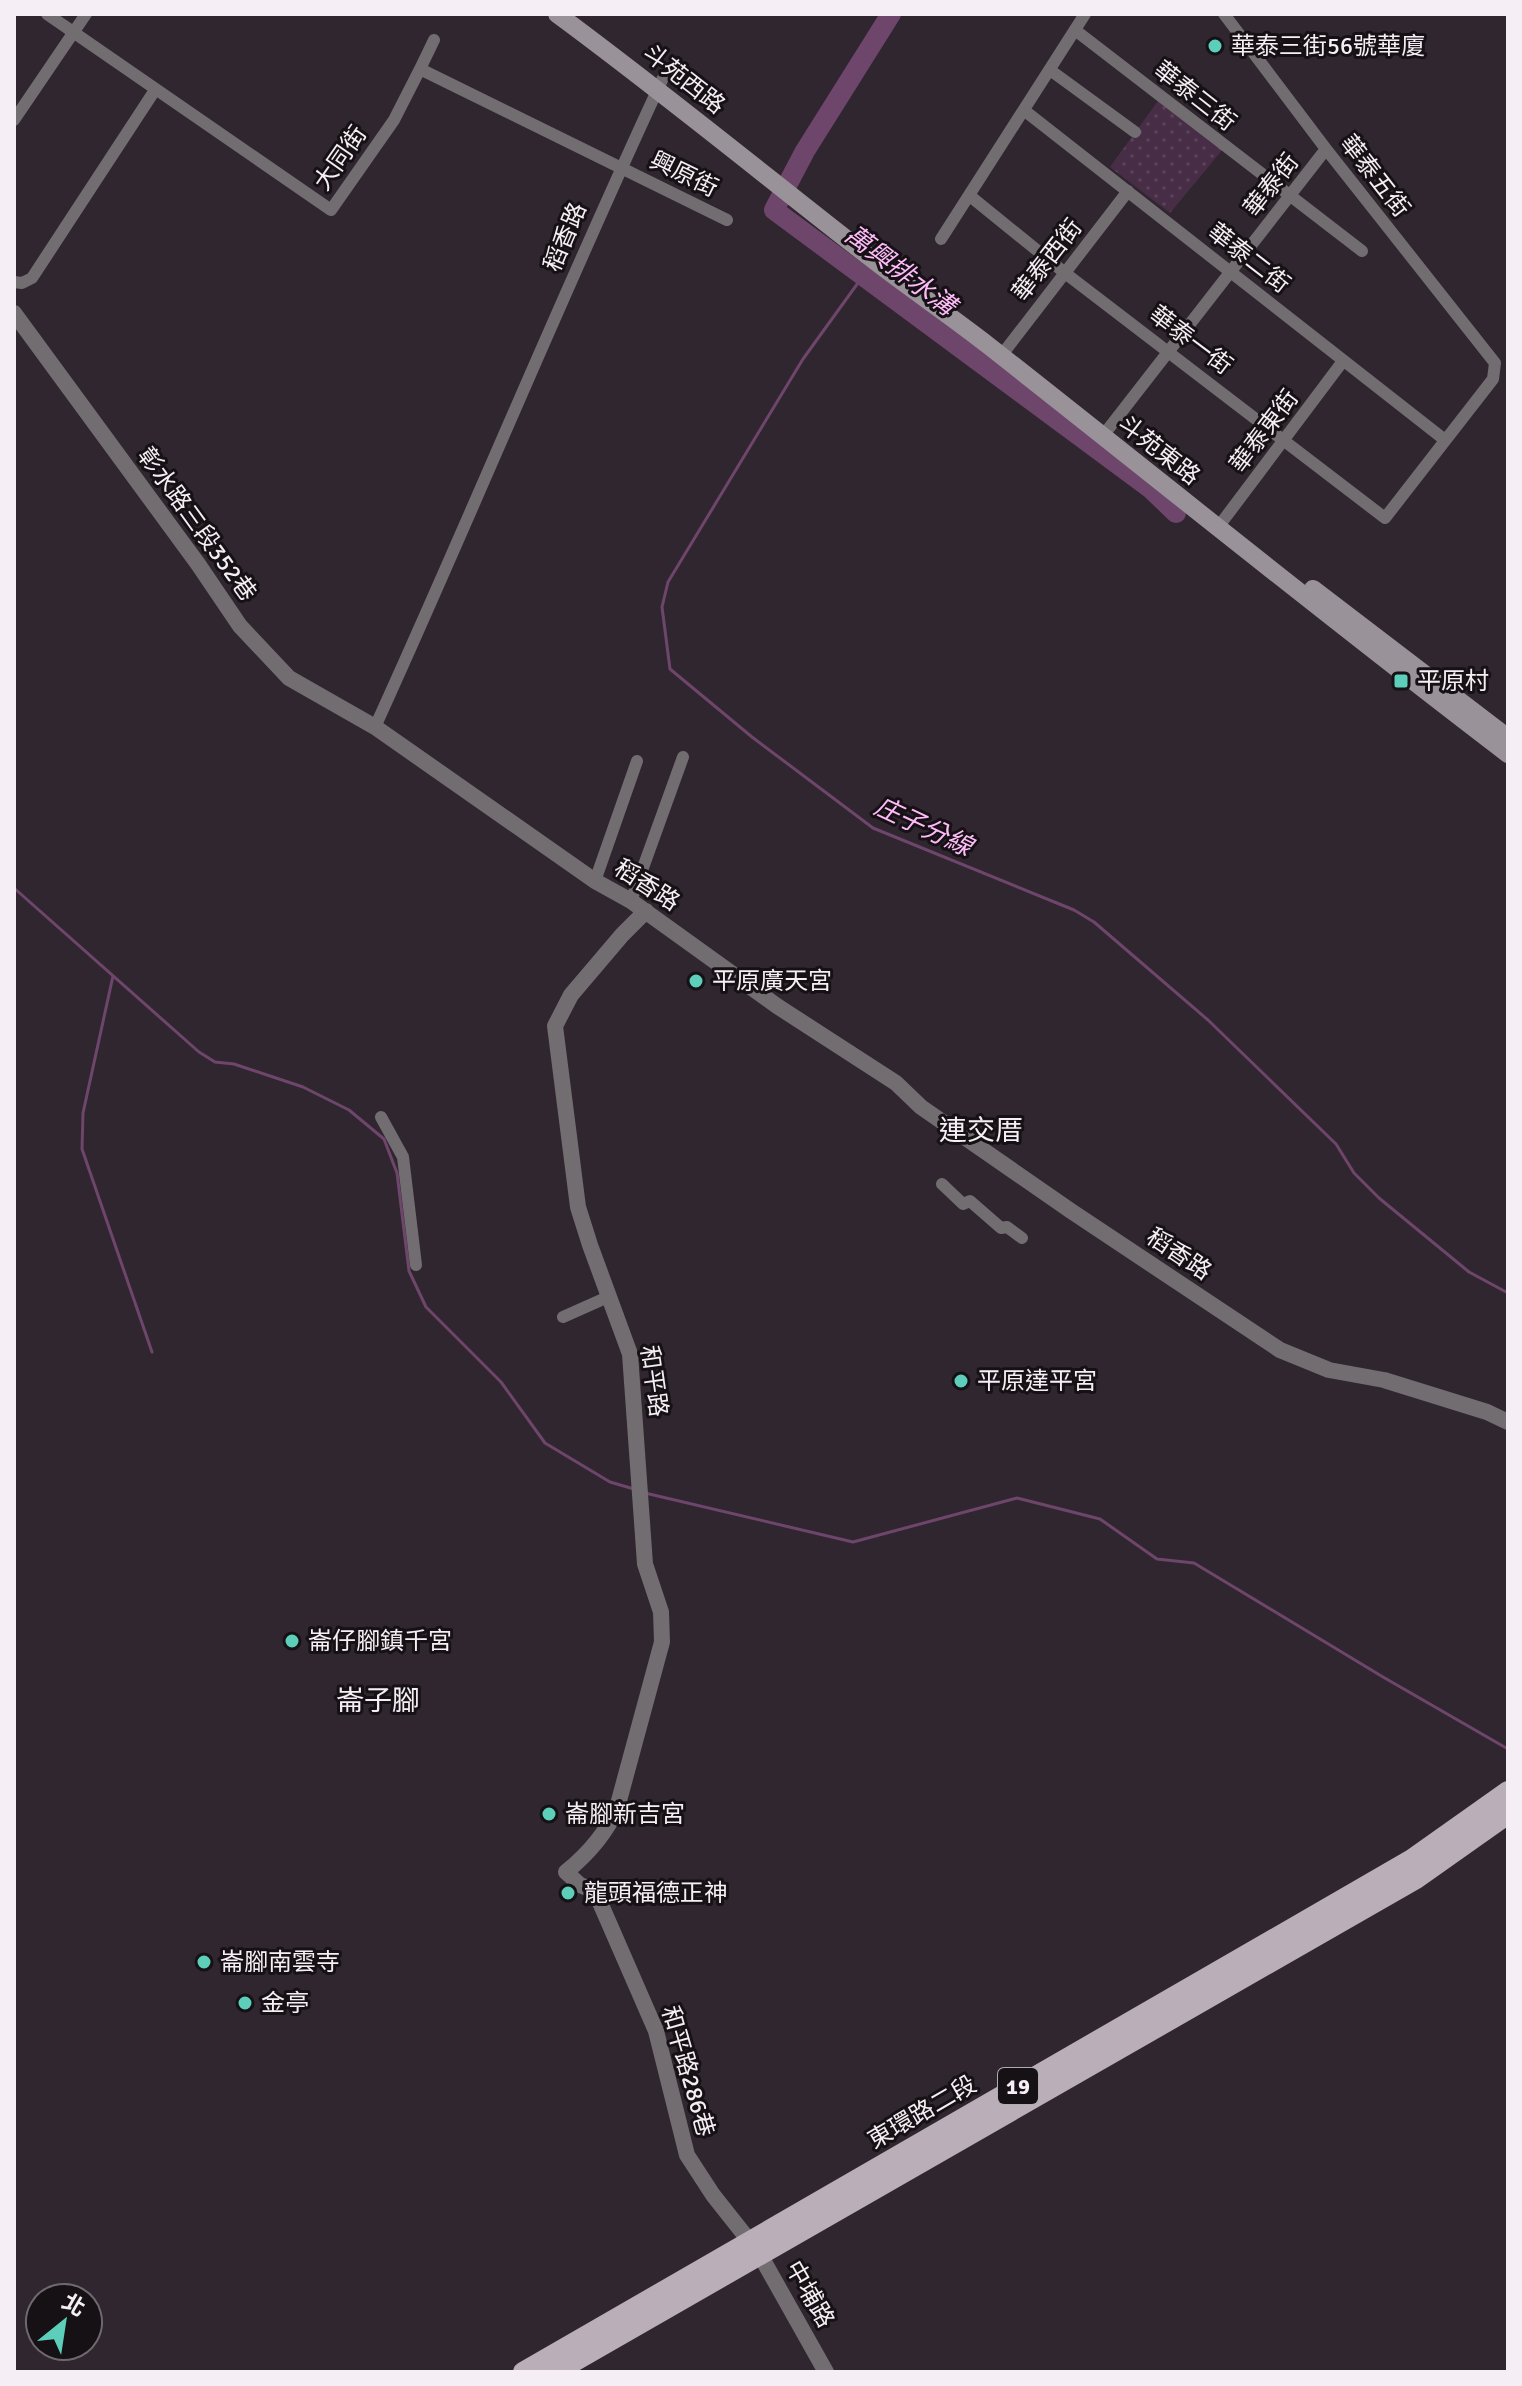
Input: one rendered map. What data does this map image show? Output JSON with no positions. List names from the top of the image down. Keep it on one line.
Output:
{"streets":{"main road":["斗苑西路","斗苑東路","19","東環路二段"],"street":["華泰三街","大同街","興原街","華泰五街","華泰街","稻香路","華泰二街","華泰西街","華泰一街","華泰東街","彰水路三段352巷","和平路","和平路286巷","中埔路"]},"crossings":[["斗苑西路","稻香路"],["斗苑西路","斗苑東路"],["華泰三街","華泰街"],["興原街","稻香路"],["華泰五街","華泰街"],["華泰五街","華泰二街"],["華泰五街","華泰一街"],["華泰街","華泰二街"],["華泰街","華泰一街"],["華泰街","斗苑東路"],["稻香路","彰水路三段352巷"],["稻香路","和平路"],["華泰二街","華泰西街"],["華泰二街","華泰一街"],["華泰二街","華泰東街"],["華泰西街","華泰一街"],["華泰西街","斗苑東路"],["華泰一街","華泰東街"],["華泰東街","斗苑東路"],["和平路","和平路286巷"],["和平路286巷","東環路二段"],["和平路286巷","中埔路"],["東環路二段","中埔路"]],"districts":["連交厝","崙子腳"],"water":["萬興排水溝","庄子分線"],"places":{"other":["華泰三街56號華廈","平原廣天宮","平原達平宮","崙仔腳鎮千宮","崙腳新吉宮","龍頭福德正神","崙腳南雲寺","金亭"],"transit":["平原村"]},"north":"top right"}
